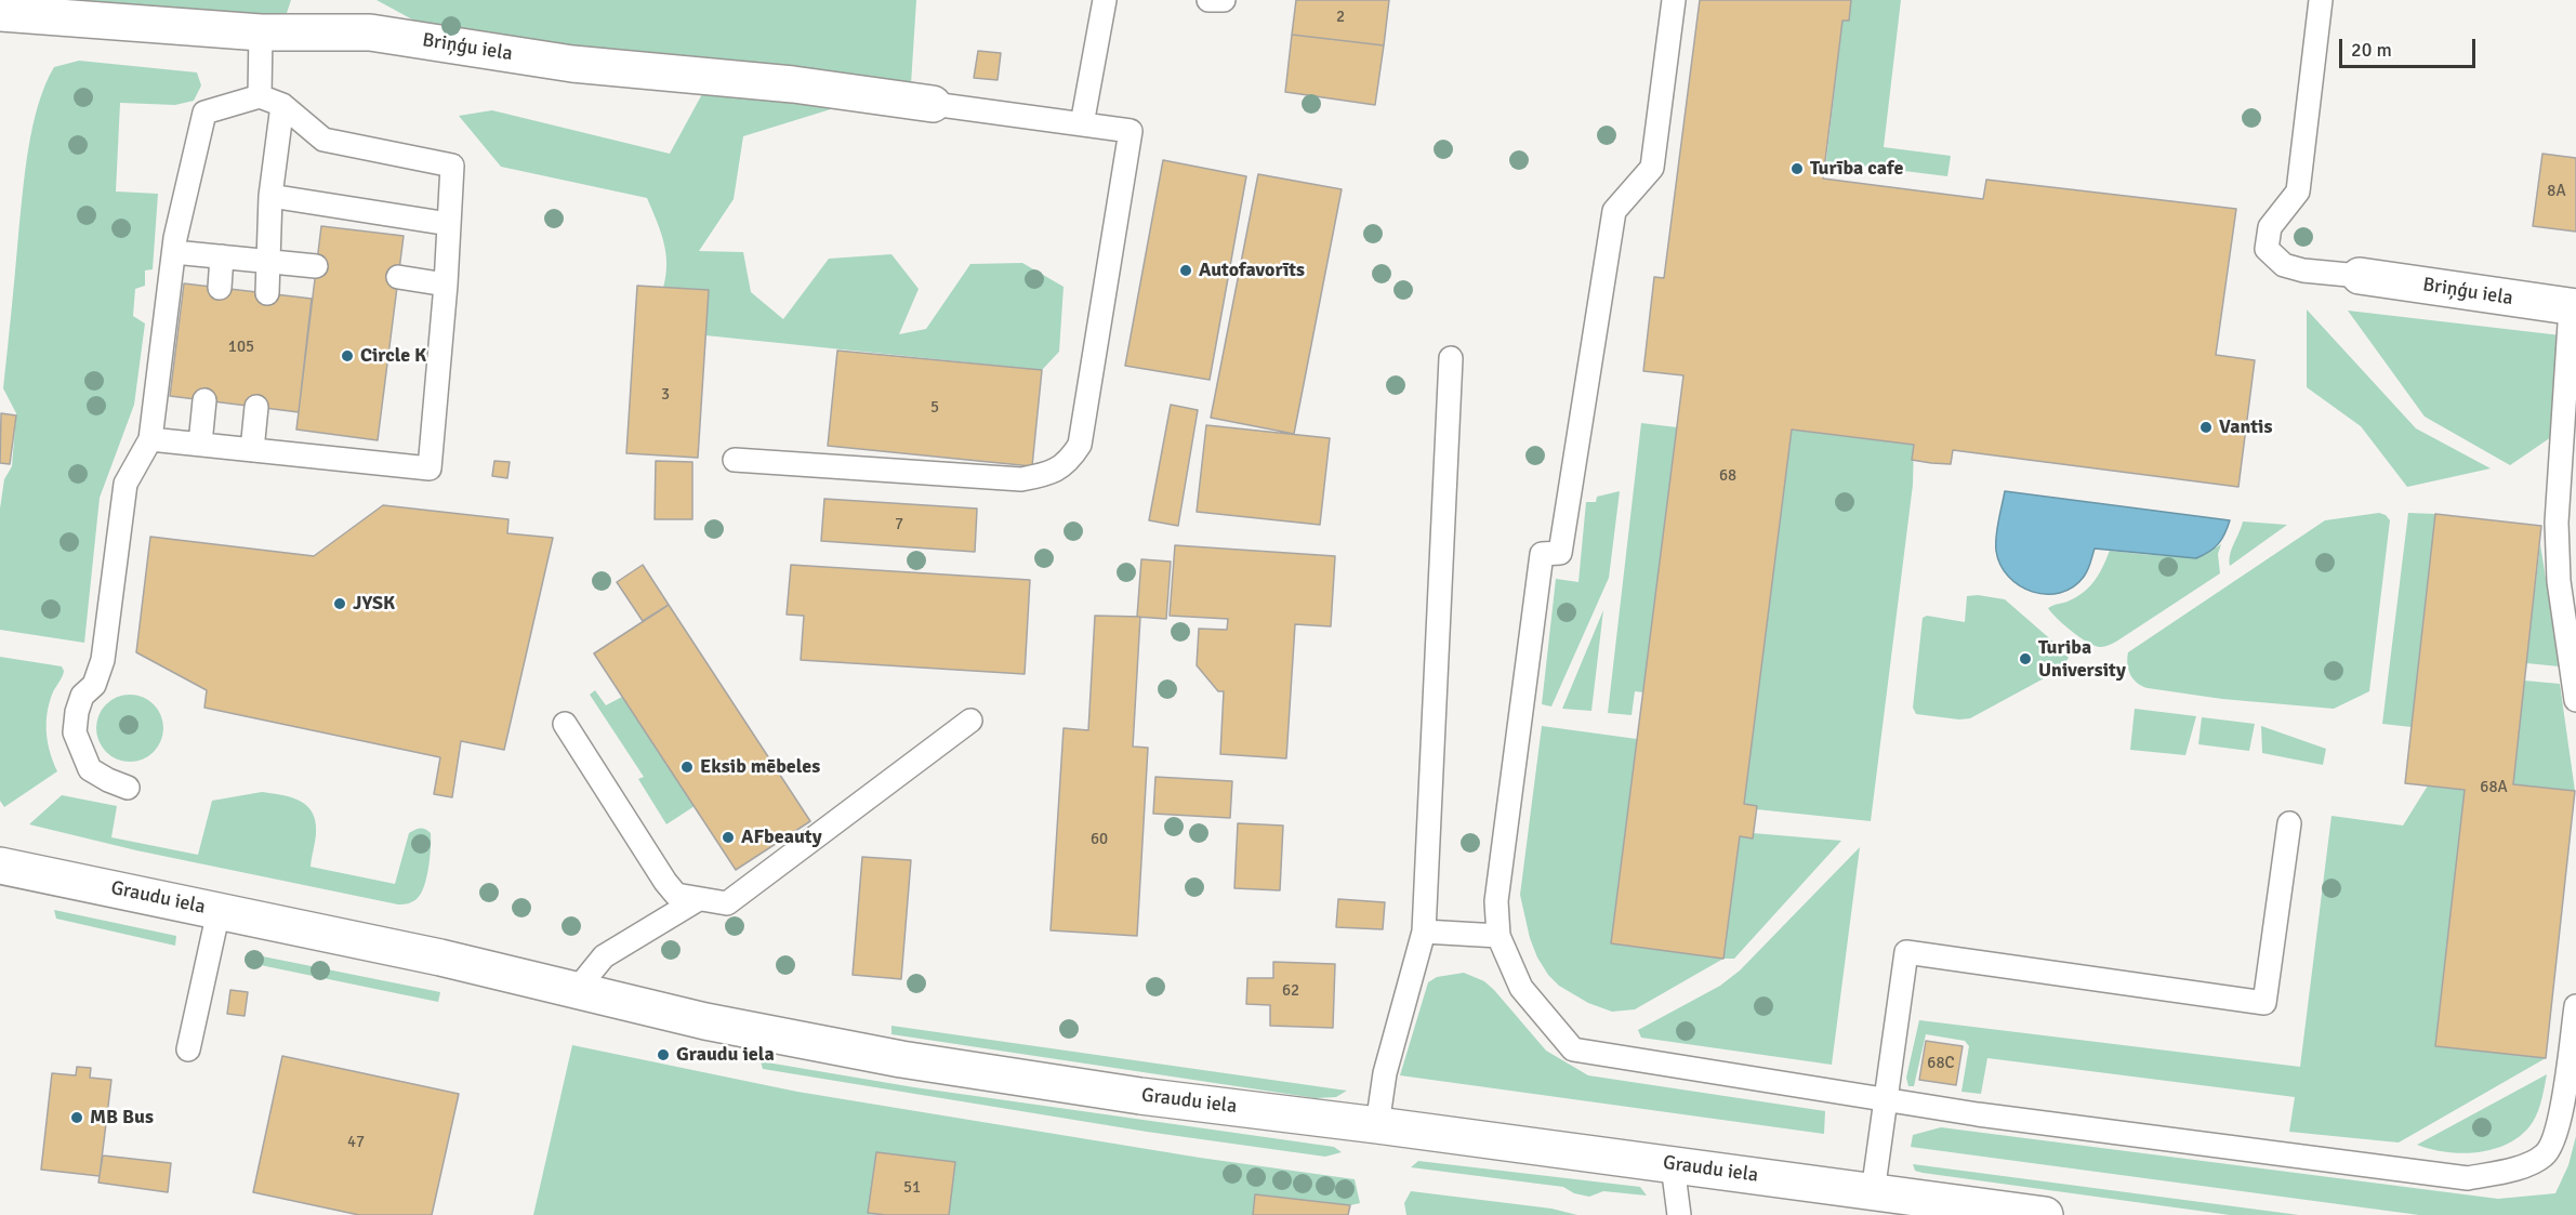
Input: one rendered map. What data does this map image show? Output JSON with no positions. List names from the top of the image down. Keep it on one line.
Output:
{"streets":{"main road":["Briņģu iela","Graudu iela"]},"places":["Turība cafe","Autofavorīts","Circle K","Vantis","JYSK","Turiba University","Eksib mēbeles","AFbeauty","Graudu iela","MB Bus"],"house_numbers":["2","8A","105","3","5","68","7","68A","60","62","68C","47","51"],"scale_bar":"20 m"}
